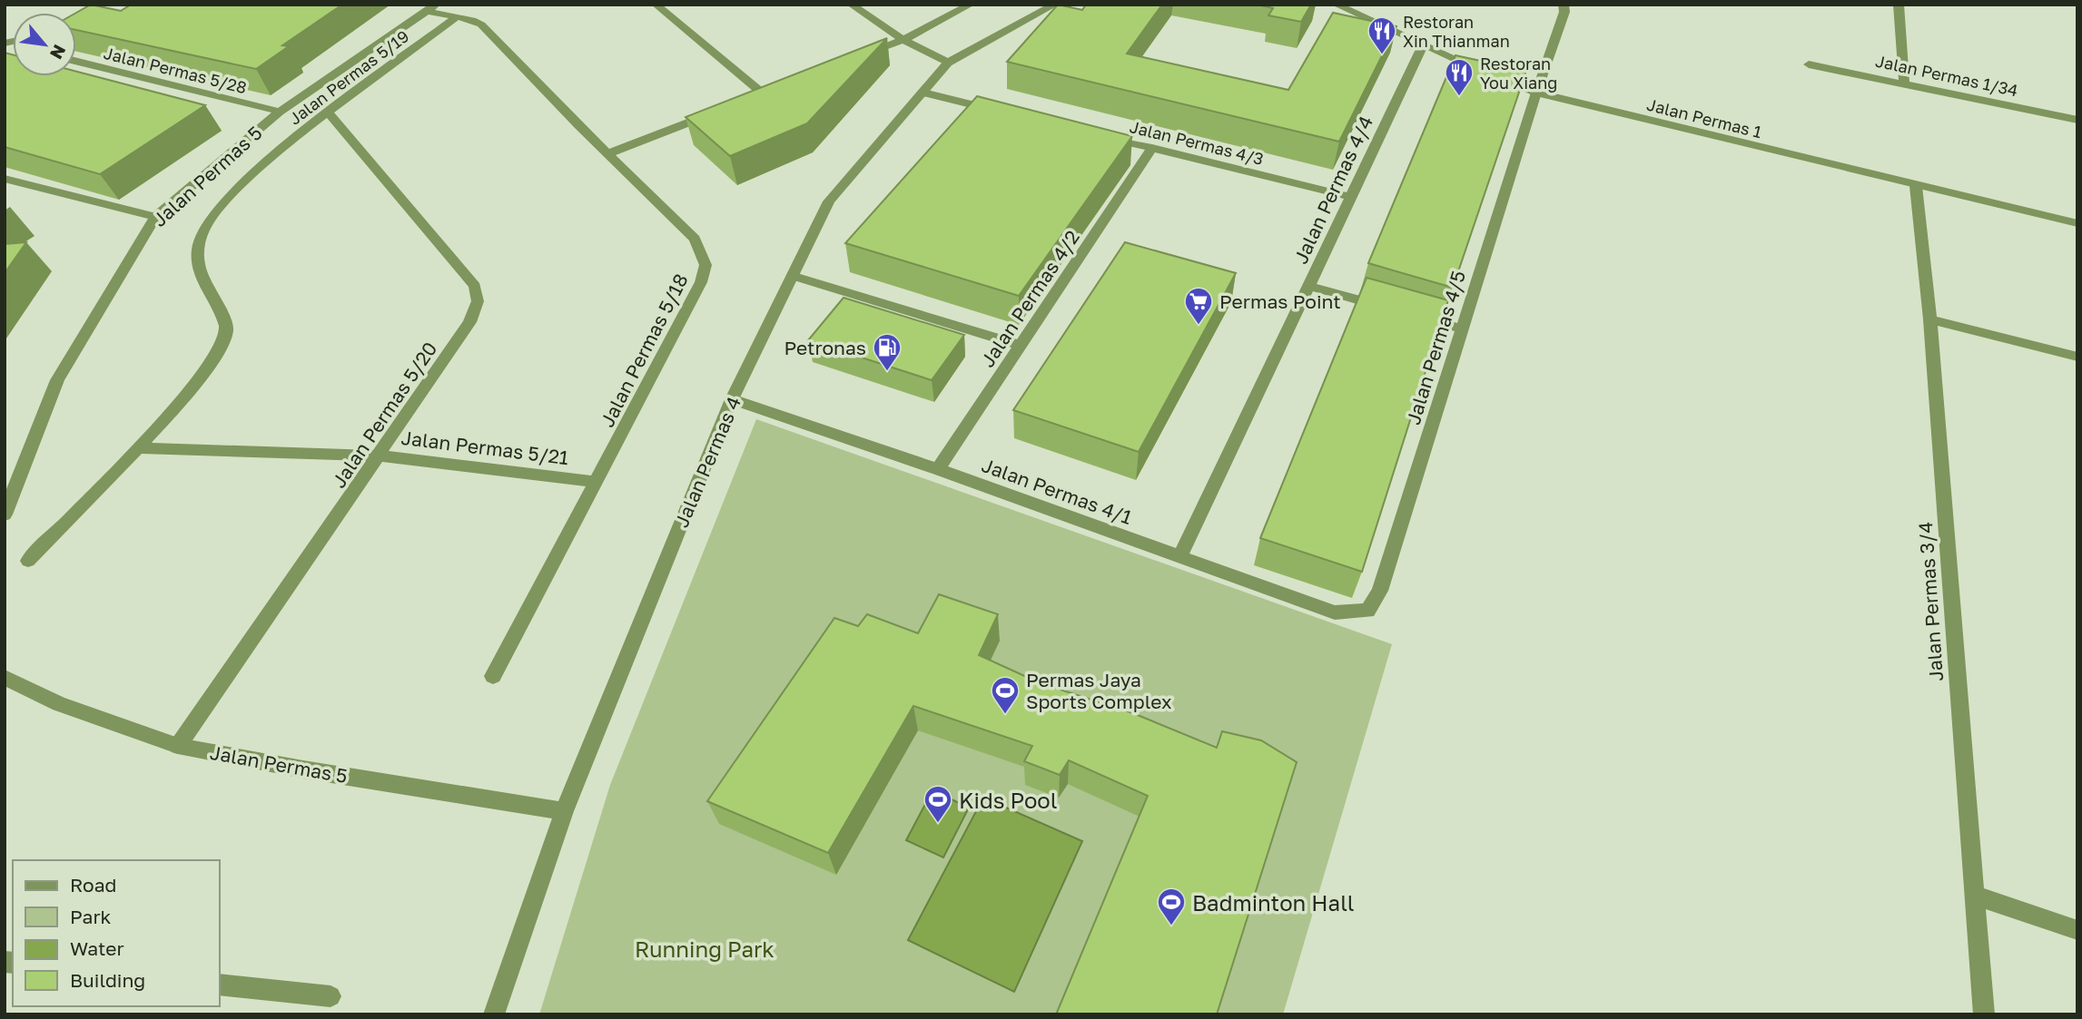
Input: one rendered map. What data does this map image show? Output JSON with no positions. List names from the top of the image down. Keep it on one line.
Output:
{"streets":{"street":["Jalan Permas 5/28","Jalan Permas 1/34","Jalan Permas 5/19","Jalan Permas 1","Jalan Permas 4/3","Jalan Permas 5","Jalan Permas 4/4","Jalan Permas 4/2","Jalan Permas 4/5","Jalan Permas 5/18","Jalan Permas 5/20","Jalan Permas 5/21","Jalan Permas 4","Jalan Permas 4/1","Jalan Permas 3/4"]},"crossings":[["Jalan Permas 5/28","Jalan Permas 5"],["Jalan Permas 5/19","Jalan Permas 5/18"],["Jalan Permas 5/19","Jalan Permas 5/20"],["Jalan Permas 5/19","Jalan Permas 5/21"],["Jalan Permas 1","Jalan Permas 4/4"],["Jalan Permas 1","Jalan Permas 4/5"],["Jalan Permas 1","Jalan Permas 3/4"],["Jalan Permas 4/3","Jalan Permas 4/4"],["Jalan Permas 4/3","Jalan Permas 4/2"],["Jalan Permas 5","Jalan Permas 5/20"],["Jalan Permas 5","Jalan Permas 4"],["Jalan Permas 4/4","Jalan Permas 4/1"],["Jalan Permas 4/2","Jalan Permas 4/1"],["Jalan Permas 4/5","Jalan Permas 4/1"],["Jalan Permas 5/18","Jalan Permas 5/21"],["Jalan Permas 5/20","Jalan Permas 5/21"],["Jalan Permas 4","Jalan Permas 4/1"]],"parks":["Running Park"],"places":{"restaurant":["Restoran Xin Thianman","Restoran You Xiang"],"supermarket":["Permas Point"],"fuel station":["Petronas"],"sports":["Permas Jaya Sports Complex","Kids Pool","Badminton Hall"]},"legend":["Road","Park","Water","Building"],"north":"bottom right"}
